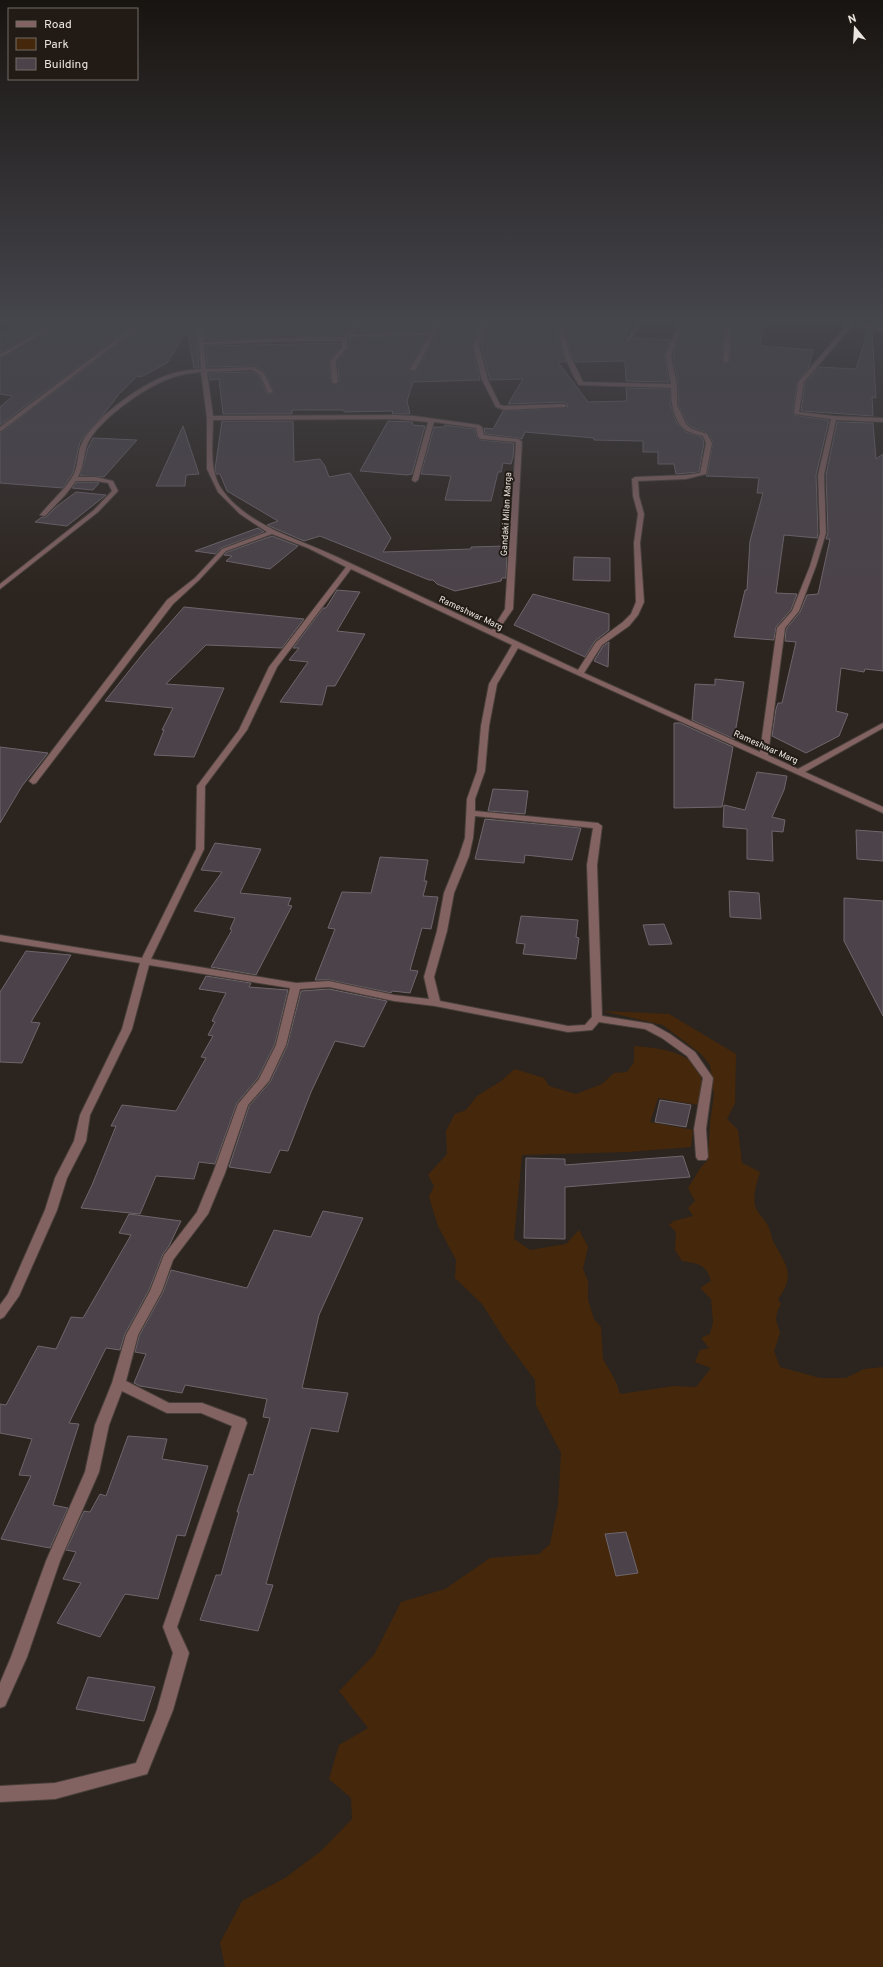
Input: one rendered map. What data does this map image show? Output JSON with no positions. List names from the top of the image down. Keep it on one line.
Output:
{"streets":{"street":["Gandaki Milan Marga","Rameshwar Marg"]},"crossings":[["Gandaki Milan Marga","Rameshwar Marg"]],"legend":["Road","Park","Building"],"north":"top"}
